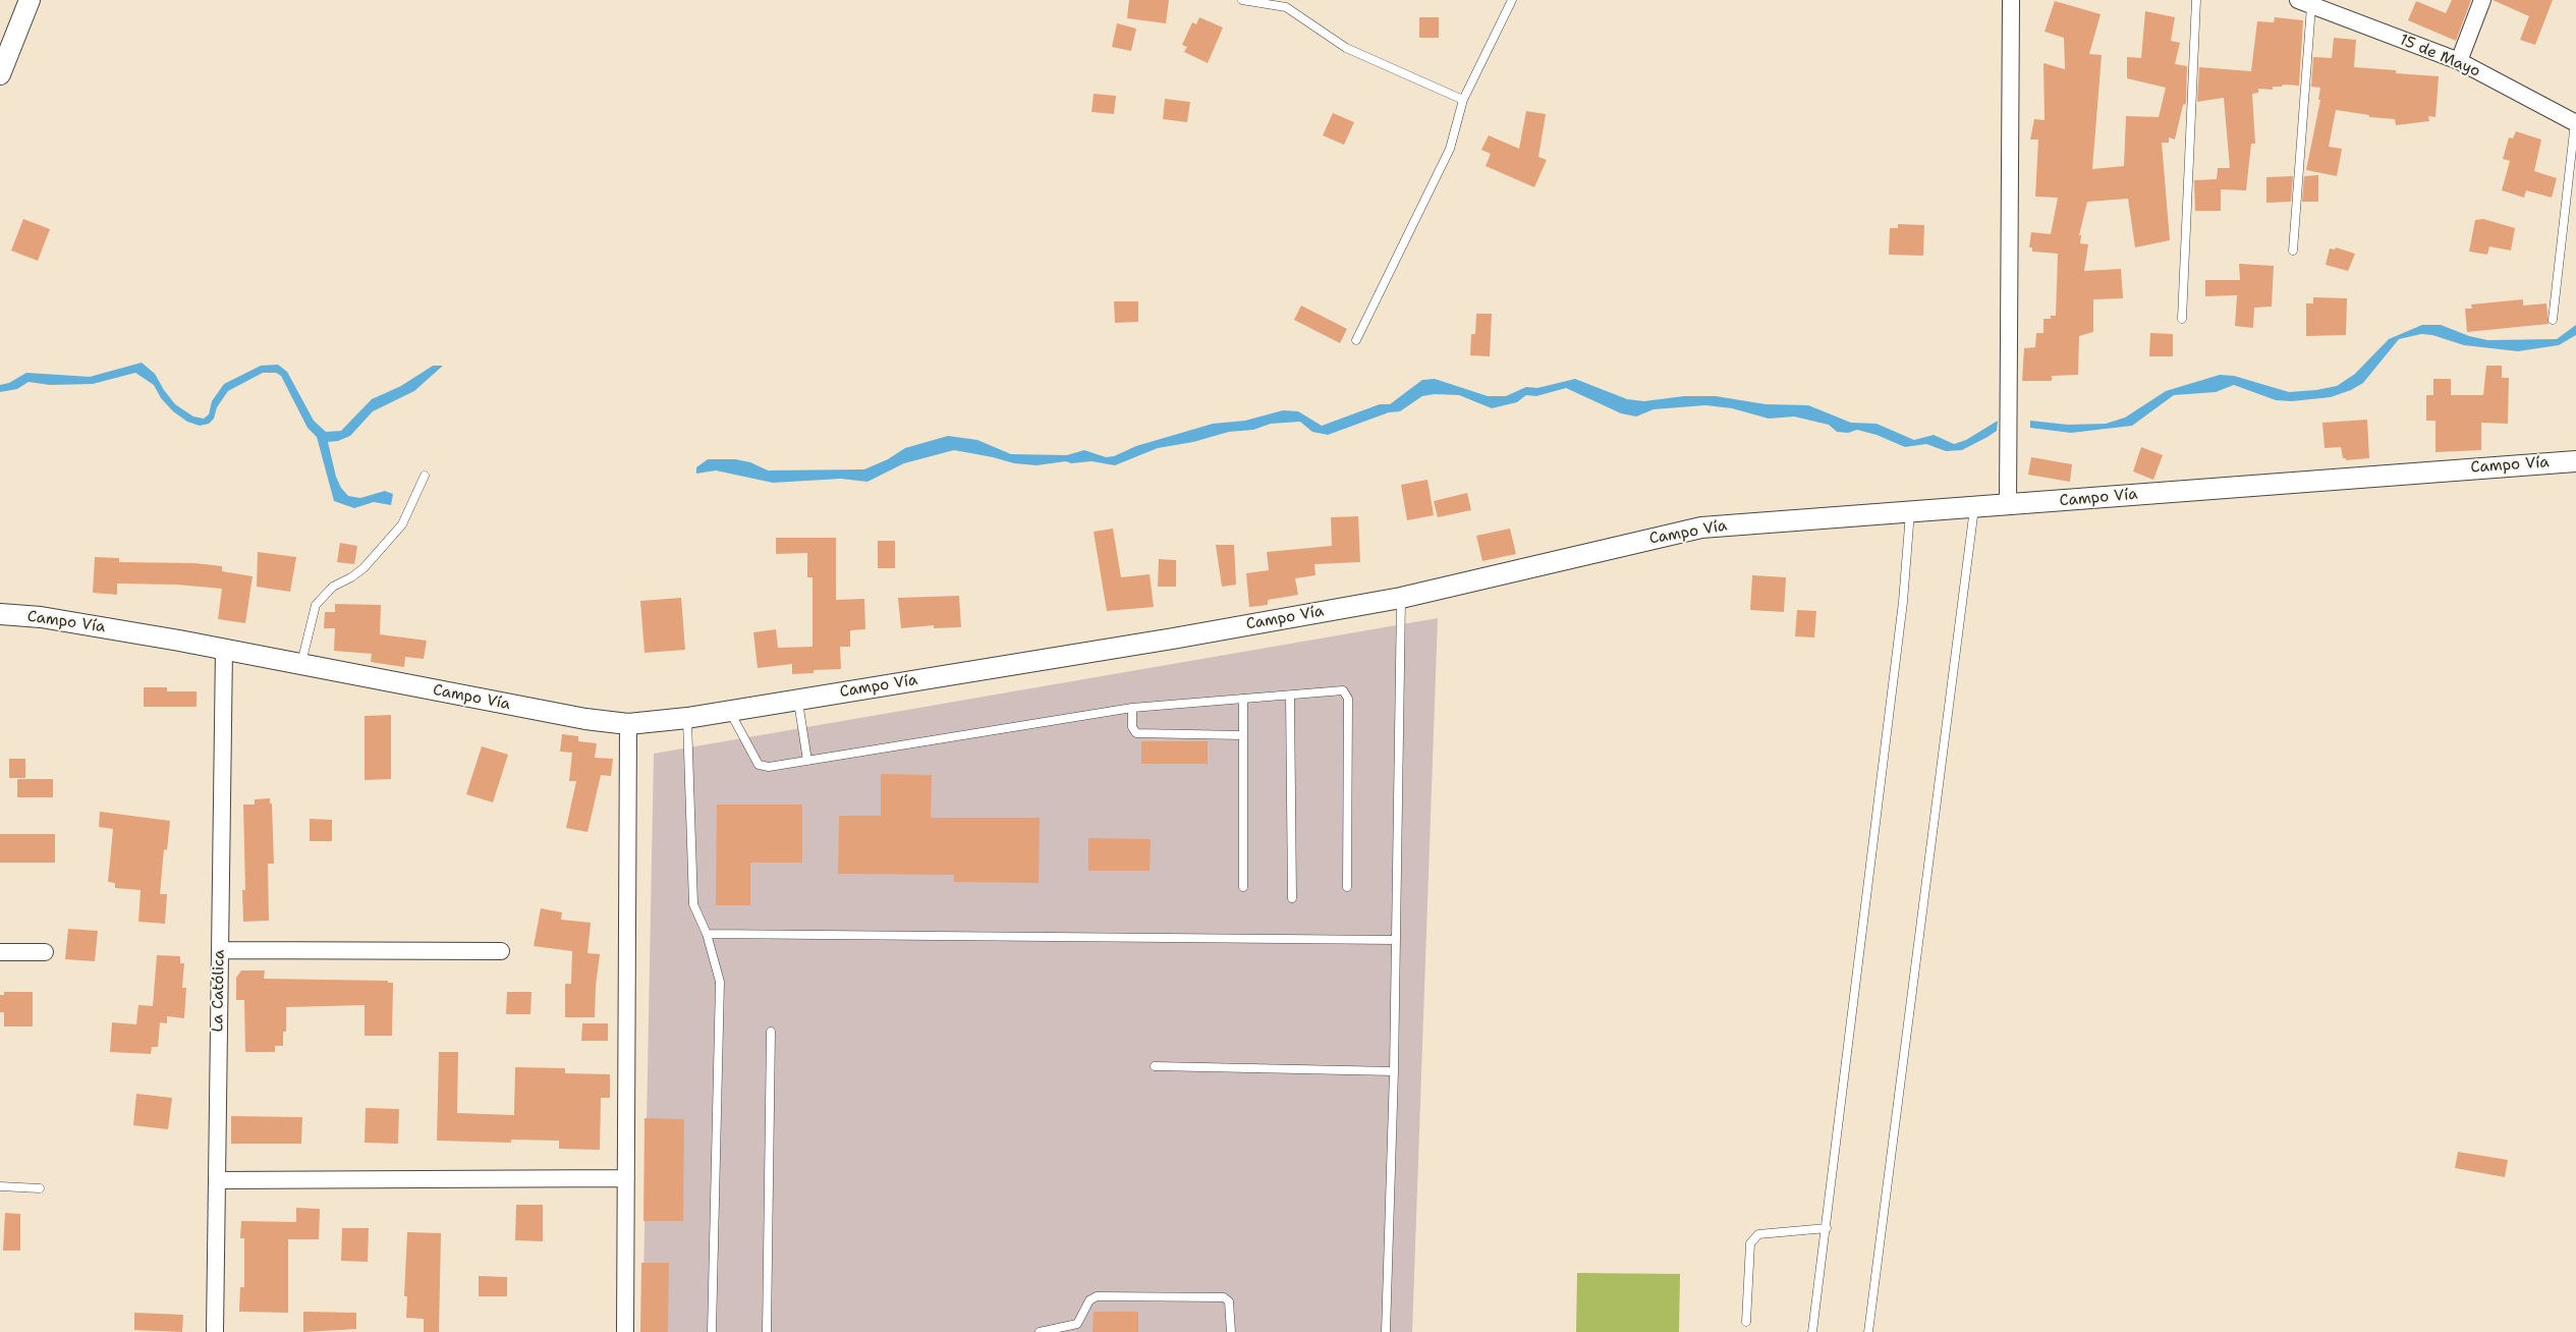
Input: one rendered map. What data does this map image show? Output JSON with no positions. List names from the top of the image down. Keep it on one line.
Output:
{"streets":{"street":["15 de Mayo","Campo Vía","La Católica"]},"crossings":[["Campo Vía","La Católica"]]}
